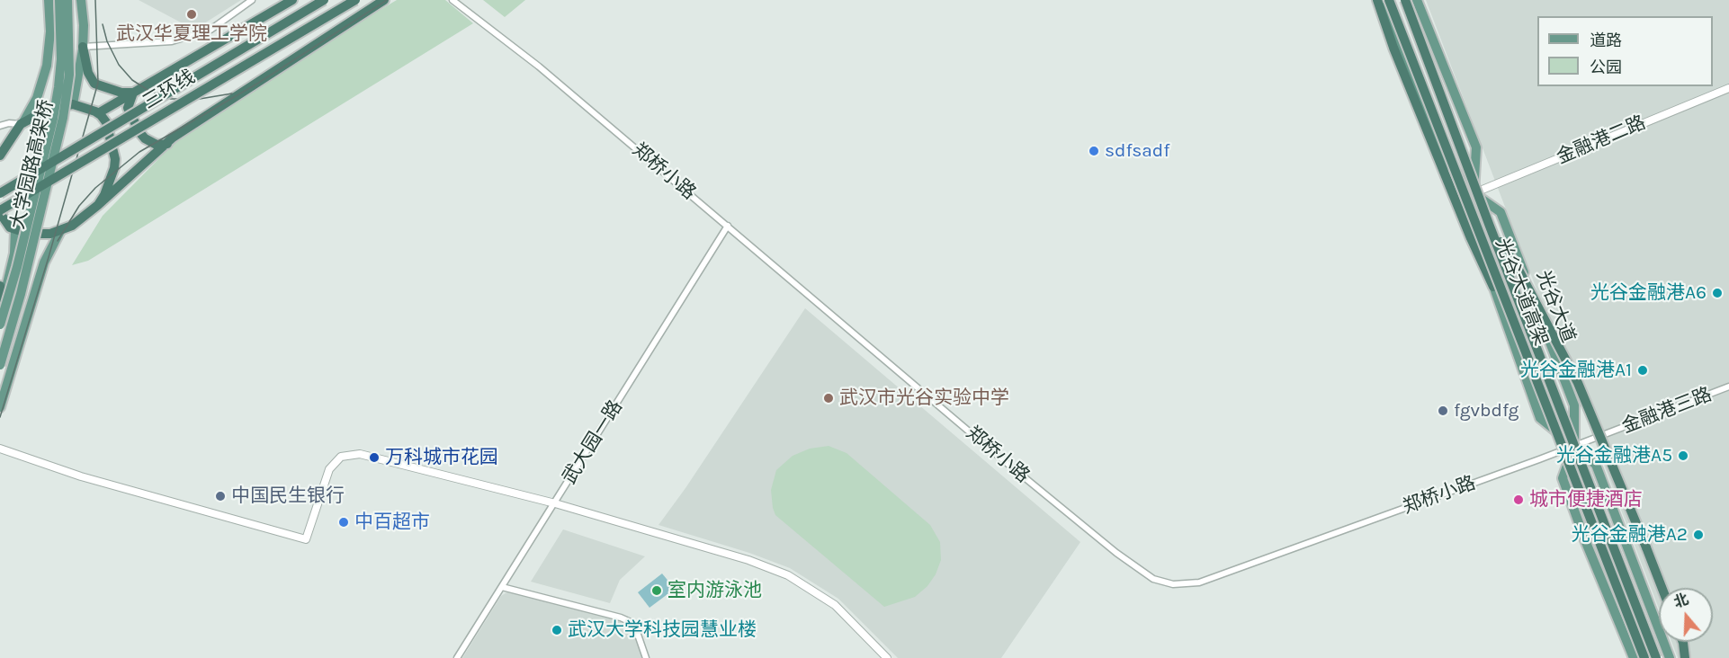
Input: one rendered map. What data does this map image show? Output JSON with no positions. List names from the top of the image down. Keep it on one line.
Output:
{"streets":{"highway":["三环线","光谷大道高架"],"main road":["大学园路高架桥","光谷大道"],"street":["金融港二路","郑桥小路","金融港三路","武大园一路"]},"crossings":[["金融港二路","光谷大道"],["郑桥小路","光谷大道"],["郑桥小路","金融港三路"],["郑桥小路","武大园一路"],["光谷大道","金融港三路"]],"places":["武汉华夏理工学院","sdfsadf","光谷金融港A6","光谷金融港A1","武汉市光谷实验中学","fgvbdfg","光谷金融港A5","万科城市花园","中国民生银行","城市便捷酒店","中百超市","光谷金融港A2","室内游泳池","武汉大学科技园慧业楼"],"legend":["道路","公园"],"north":"top"}
